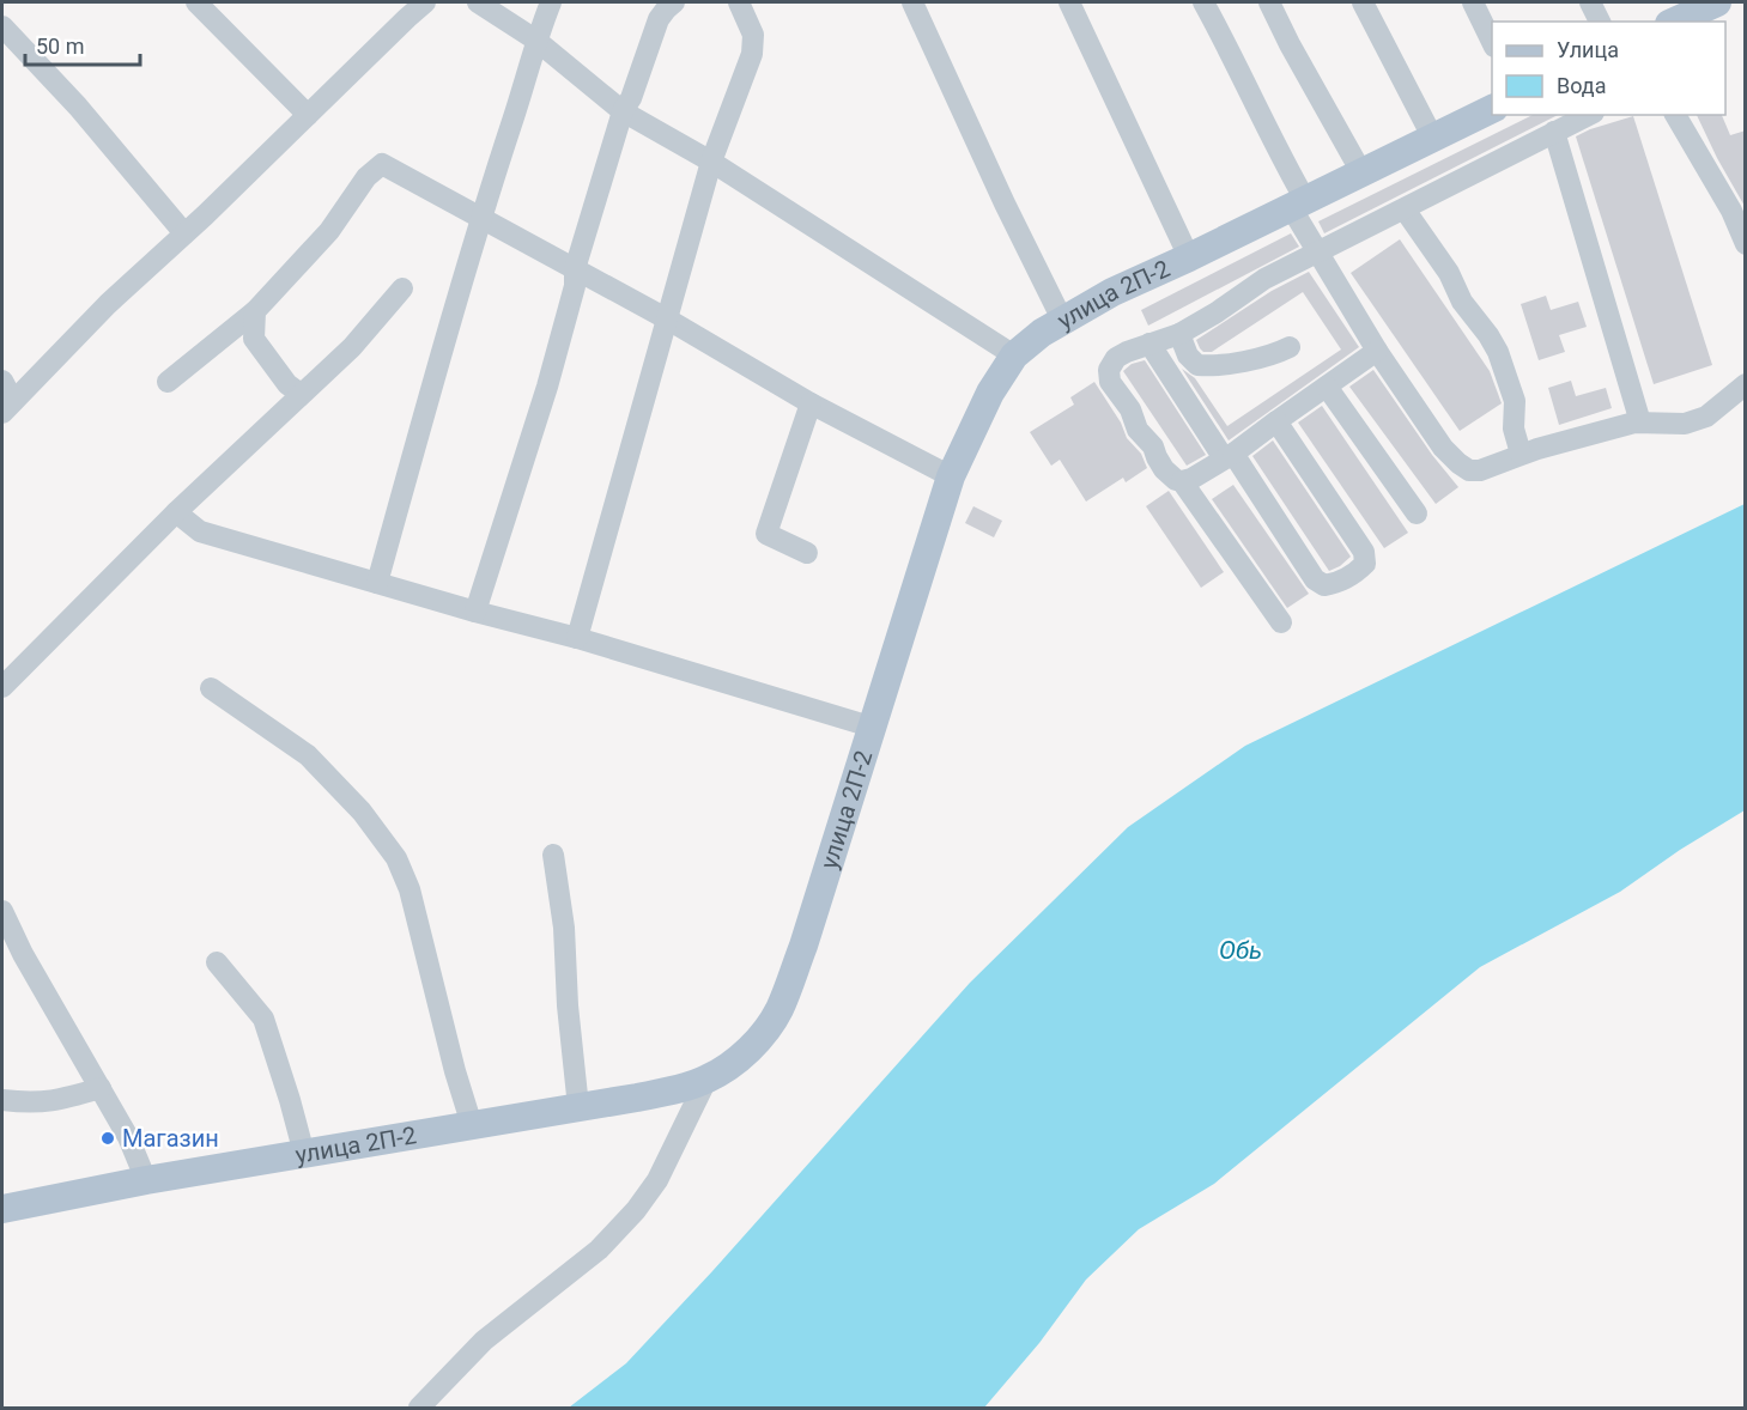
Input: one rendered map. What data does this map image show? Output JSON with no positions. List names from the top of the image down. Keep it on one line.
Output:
{"streets":{"main road":["улица 2П-2"]},"water":["Обь"],"places":["Магазин"],"legend":["Улица","Вода"],"scale_bar":"50 m"}
